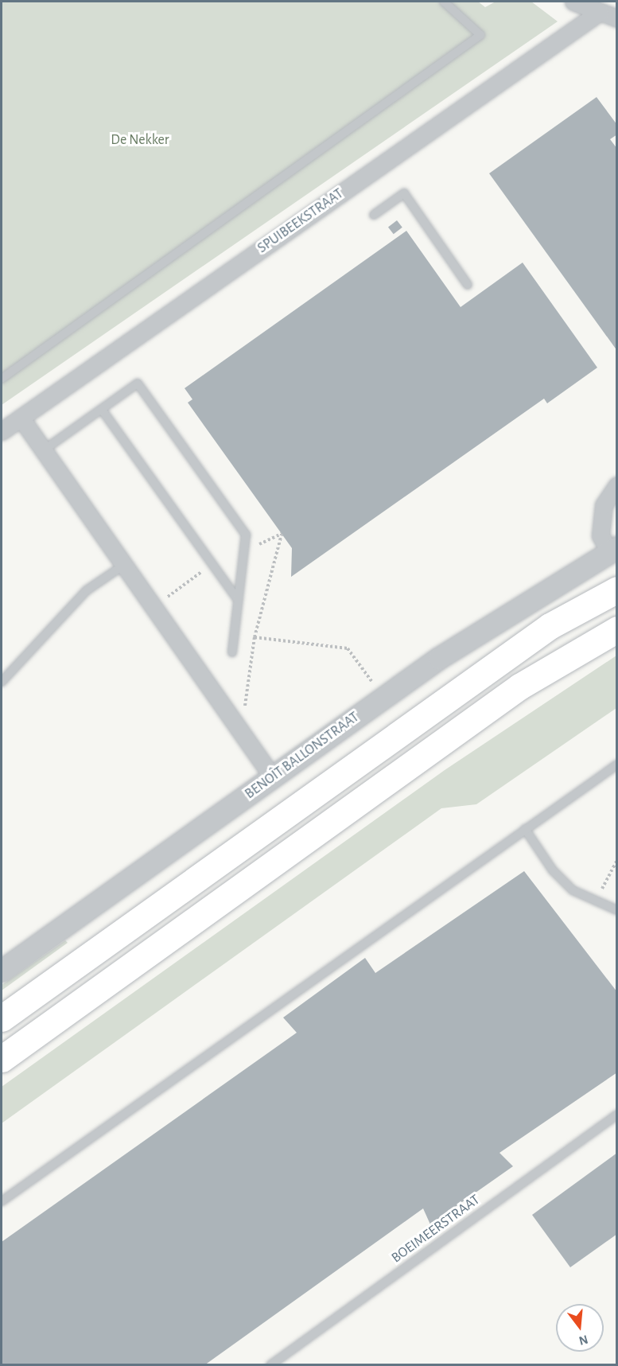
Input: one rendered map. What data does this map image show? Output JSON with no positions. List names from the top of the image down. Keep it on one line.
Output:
{"streets":{"street":["SPUIBEEKSTRAAT","BENOÎT BALLONSTRAAT"],"lane":["BOEIMEERSTRAAT"]},"parks":["De Nekker"],"north":"bottom"}
